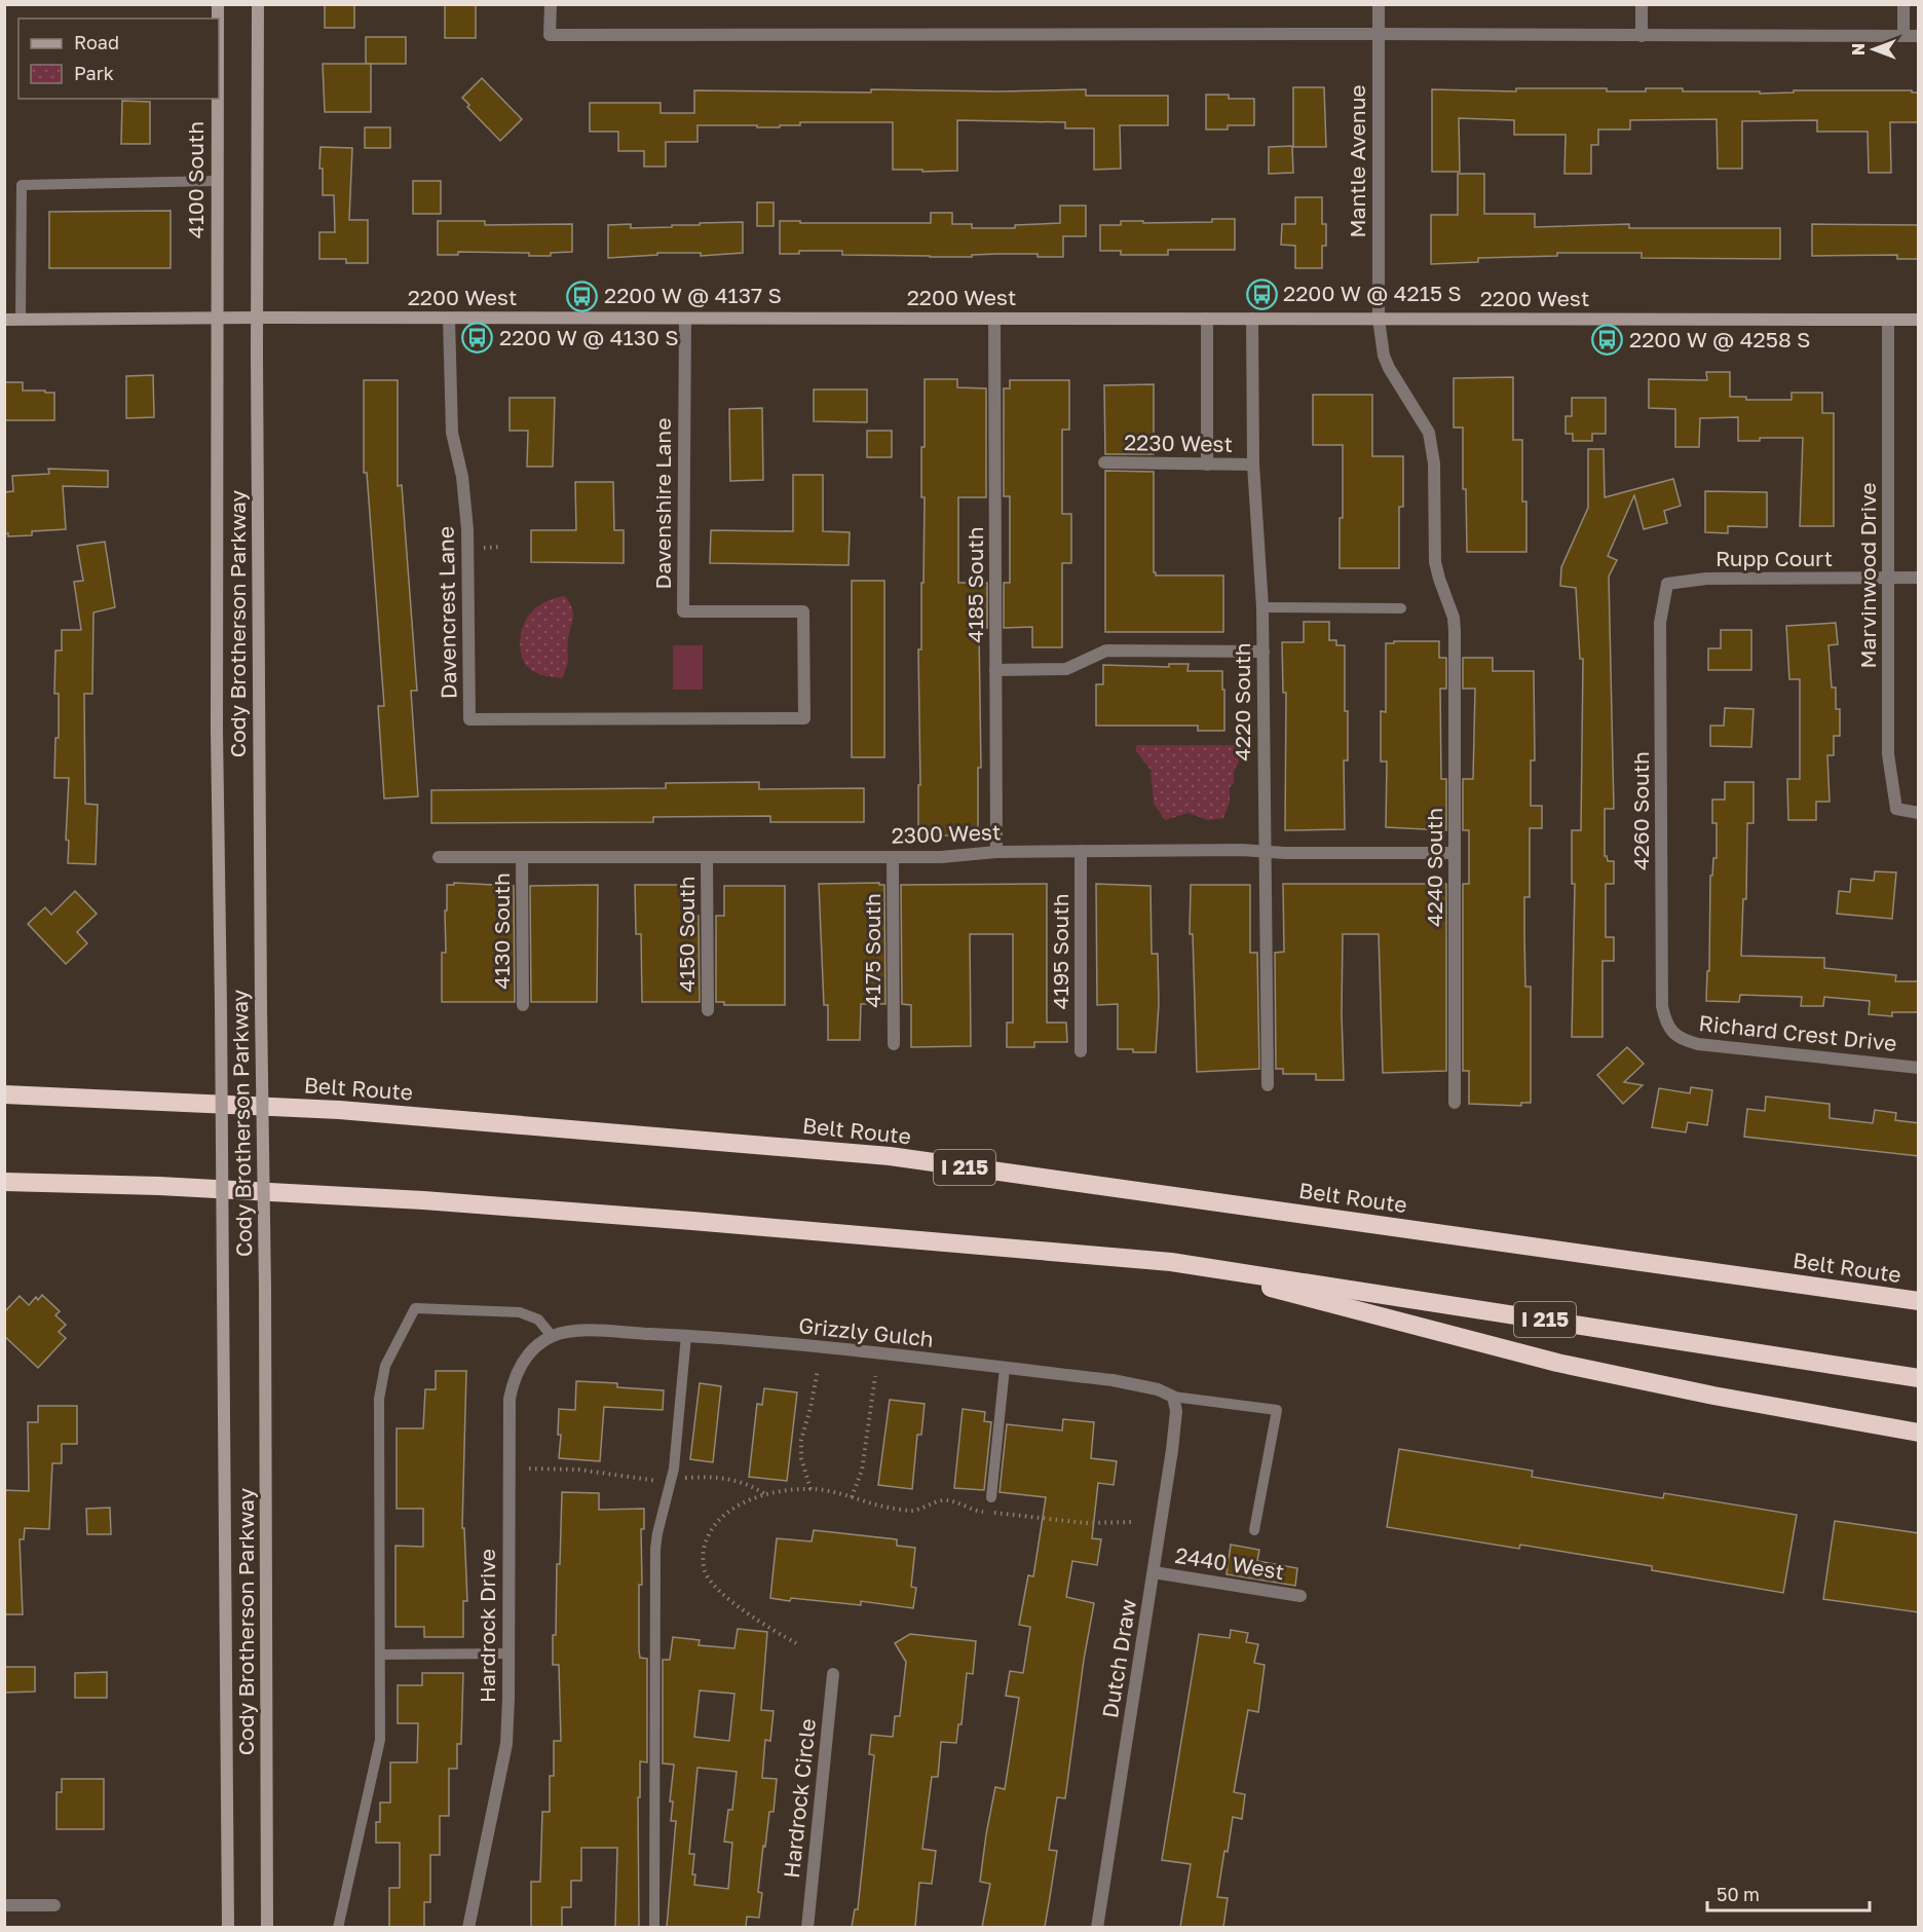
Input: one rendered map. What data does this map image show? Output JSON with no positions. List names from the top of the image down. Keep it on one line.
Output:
{"streets":{"highway":["Belt Route","I 215"],"main road":["4100 South","2200 West","Cody Brotherson Parkway"],"street":["Mantle Avenue","2230 West","Davenshire Lane","Rupp Court","Marvinwood Drive","4185 South","Davencrest Lane","4220 South","4260 South","2300 West","4240 South","4130 South","4150 South","4175 South","4195 South","Richard Crest Drive","Grizzly Gulch","2440 West","Hardrock Drive","Dutch Draw","Hardrock Circle"]},"crossings":[["Mantle Avenue","2200 West"],["Mantle Avenue","4240 South"],["4100 South","2200 West"],["4100 South","Cody Brotherson Parkway"],["2200 West","Davenshire Lane"],["2200 West","Marvinwood Drive"],["2200 West","4185 South"],["2200 West","Davencrest Lane"],["2200 West","Cody Brotherson Parkway"],["2200 West","4220 South"],["2230 West","4220 South"],["Davenshire Lane","Davencrest Lane"],["Rupp Court","Marvinwood Drive"],["Rupp Court","4260 South"],["4185 South","2300 West"],["Cody Brotherson Parkway","I 215"],["4220 South","2300 West"],["4260 South","Richard Crest Drive"],["2300 West","4240 South"],["2300 West","4130 South"],["2300 West","4150 South"],["2300 West","4175 South"],["2300 West","4195 South"],["Grizzly Gulch","Hardrock Drive"],["Grizzly Gulch","Dutch Draw"],["2440 West","Dutch Draw"]],"places":{"bus stop":["2200 W @ 4215 S","2200 W @ 4137 S","2200 W @ 4130 S","2200 W @ 4258 S"]},"legend":["Road","Park"],"scale_bar":"50 m","north":"left"}
